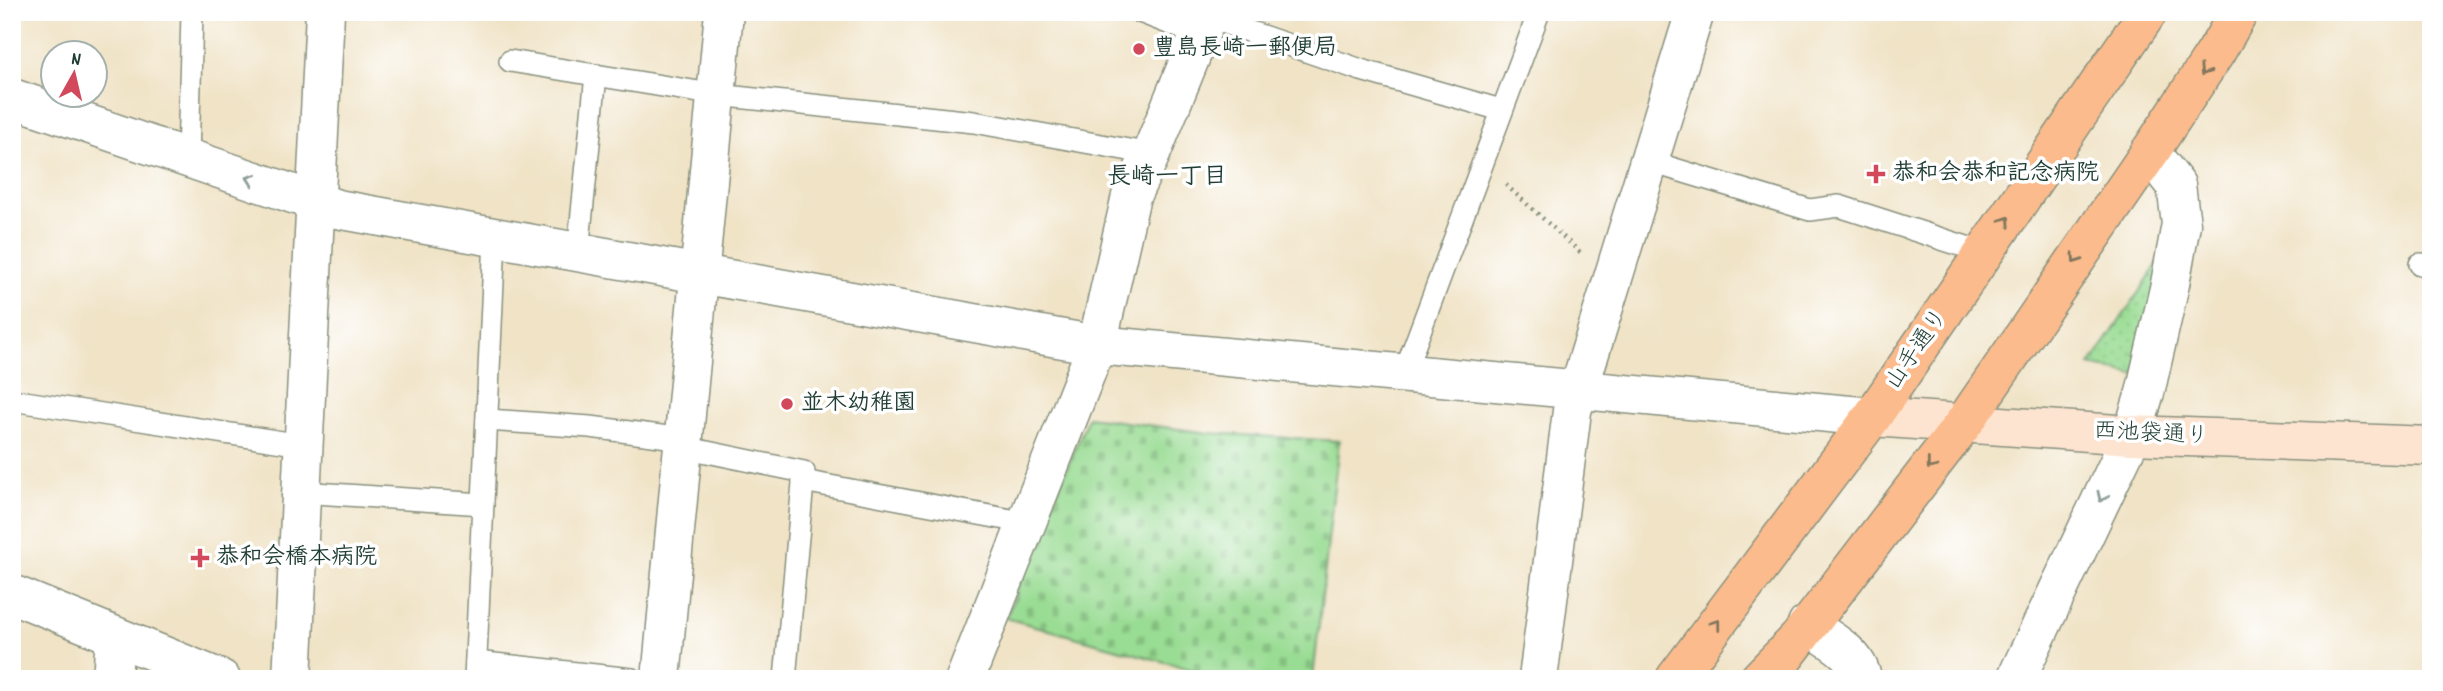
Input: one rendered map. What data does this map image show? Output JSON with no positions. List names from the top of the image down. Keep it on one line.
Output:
{"streets":{"main road":["山手通り","西池袋通り"]},"crossings":[["山手通り","西池袋通り"]],"districts":["長崎一丁目"],"places":{"other":["豊島長崎一郵便局","並木幼稚園"],"health":["恭和会恭和記念病院","恭和会橋本病院"]},"north":"top"}
